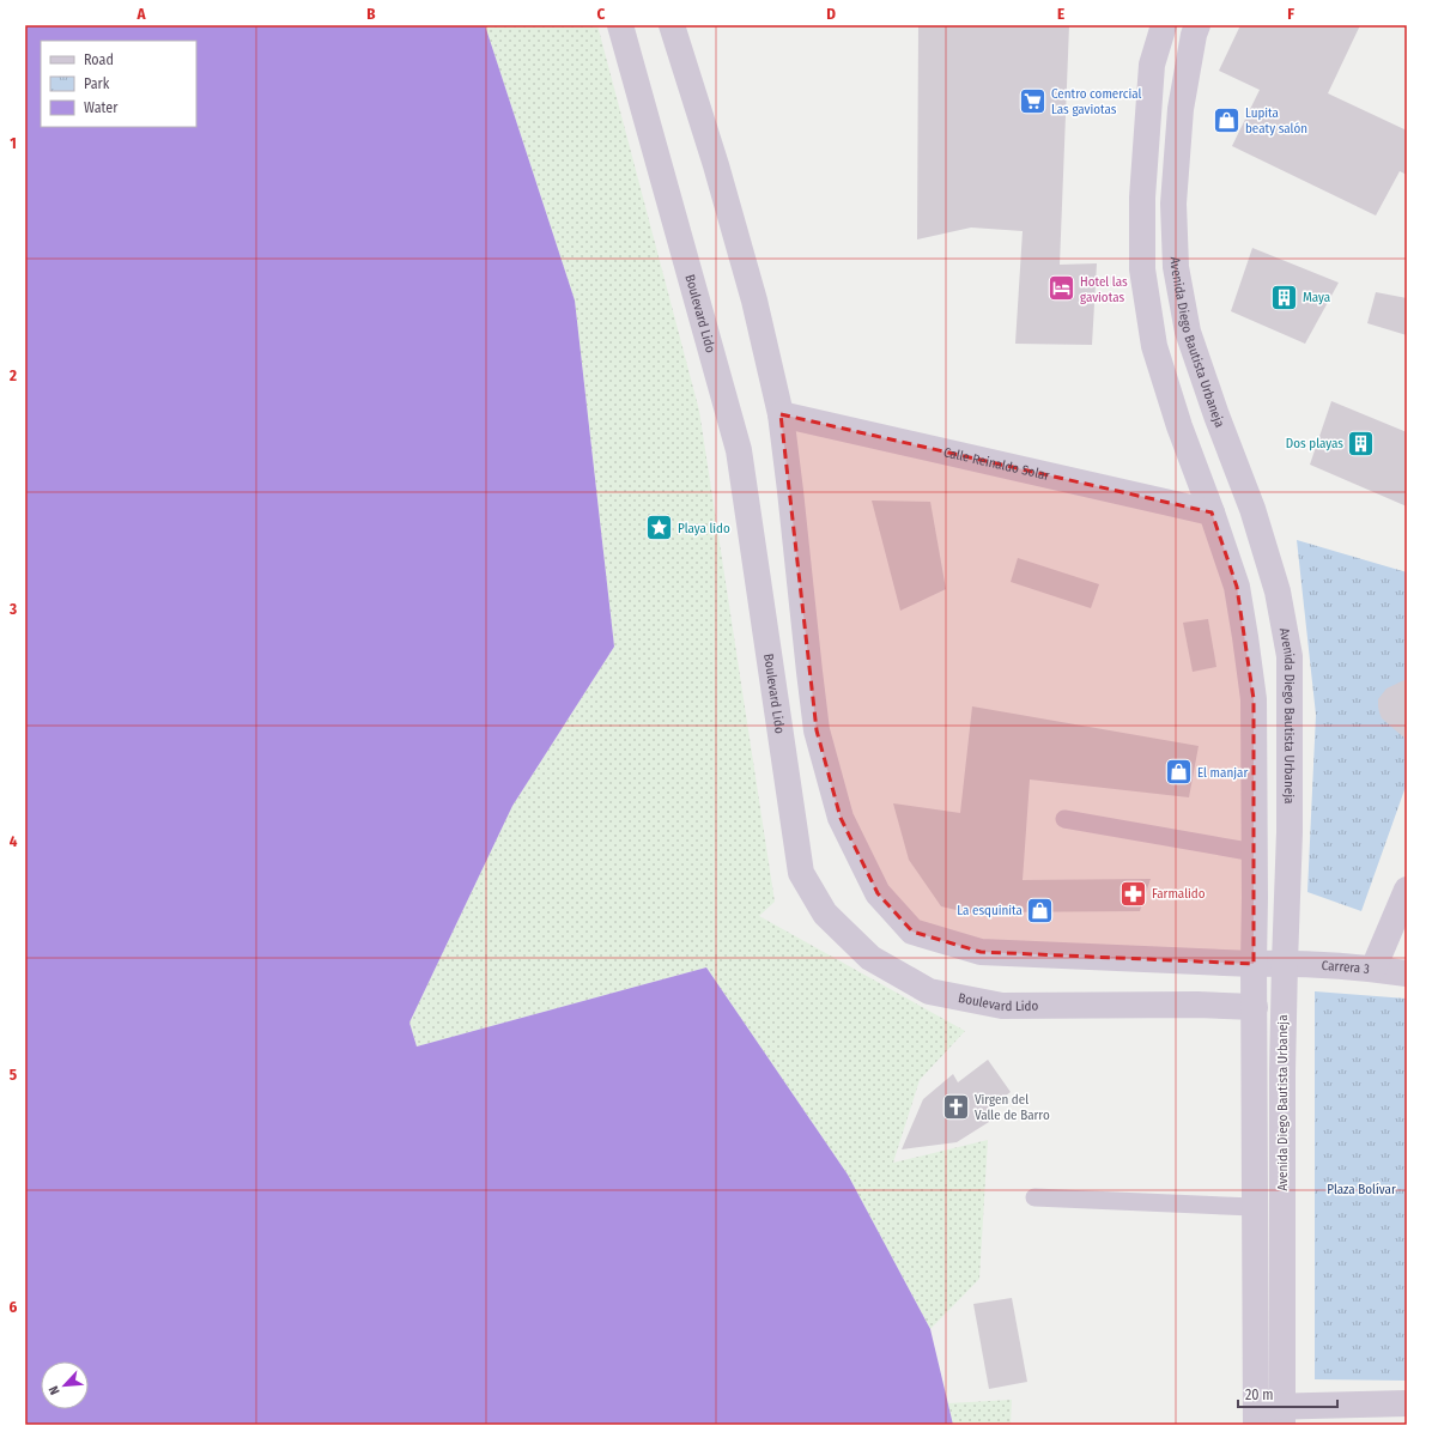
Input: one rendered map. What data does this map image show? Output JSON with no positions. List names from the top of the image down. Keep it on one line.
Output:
{"streets":{"street":["Boulevard Lido","Avenida Diego Bautista Urbaneja","Calle Reinaldo Solar","Carrera 3"]},"crossings":[["Avenida Diego Bautista Urbaneja","Carrera 3"]],"parks":["Plaza Bolívar"],"places":{"supermarket":["Centro comercial Las gaviotas"],"shop":["Lupita beaty salón","El manjar","La esquinita"],"hotel":["Hotel las gaviotas"],"building":["Maya","Dos playas"],"place":["Playa lido"],"pharmacy":["Farmalido"],"church":["Virgen del Valle de Barro"]},"legend":["Road","Park","Water"],"scale_bar":"20 m","north":"bottom left","grid":{"columns":["A","B","C","D","E","F"],"rows":["1","2","3","4","5","6"]}}
